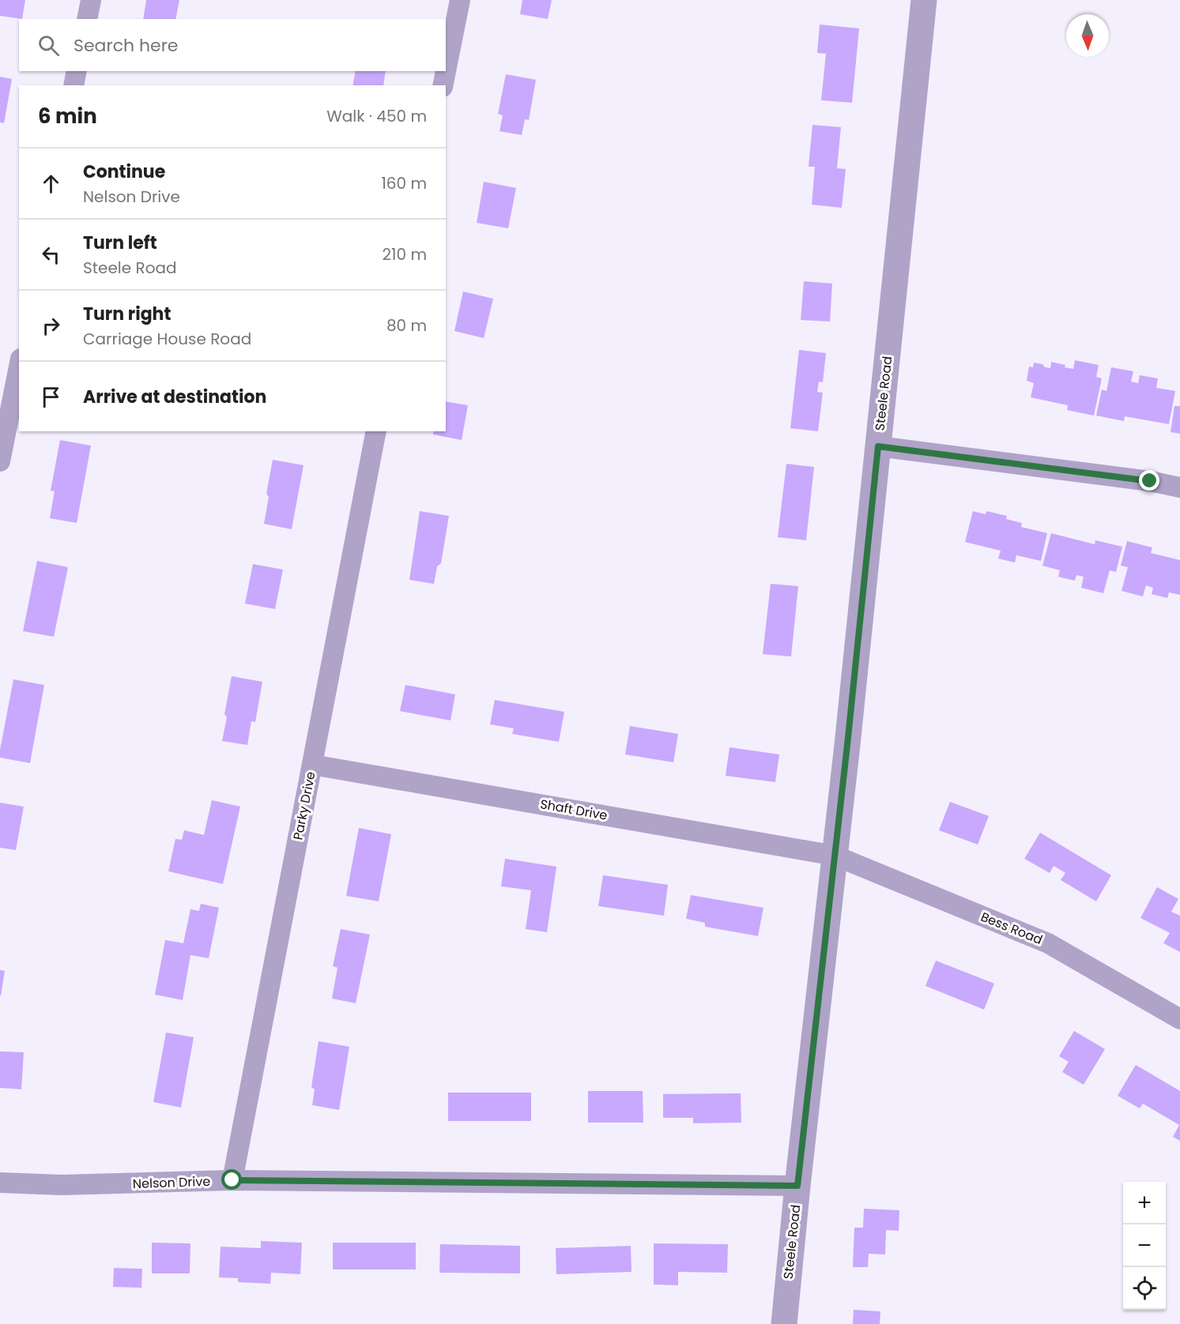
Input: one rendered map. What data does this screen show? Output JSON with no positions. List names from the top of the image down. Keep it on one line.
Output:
{"streets":{"street":["Steele Road","Parky Drive","Shaft Drive","Bess Road","Nelson Drive"]},"crossings":[["Steele Road","Shaft Drive"],["Steele Road","Bess Road"],["Steele Road","Nelson Drive"],["Parky Drive","Shaft Drive"],["Parky Drive","Nelson Drive"],["Shaft Drive","Bess Road"]],"north":"bottom","page":{"search":"Search here","heading":["6 min","Walk · 450 m"],"list":[["Continue","Nelson Drive","160 m"],["Turn left","Steele Road","210 m"],["Turn right","Carriage House Road","80 m"],"Arrive at destination"],"map_buttons":["+","−"]}}
